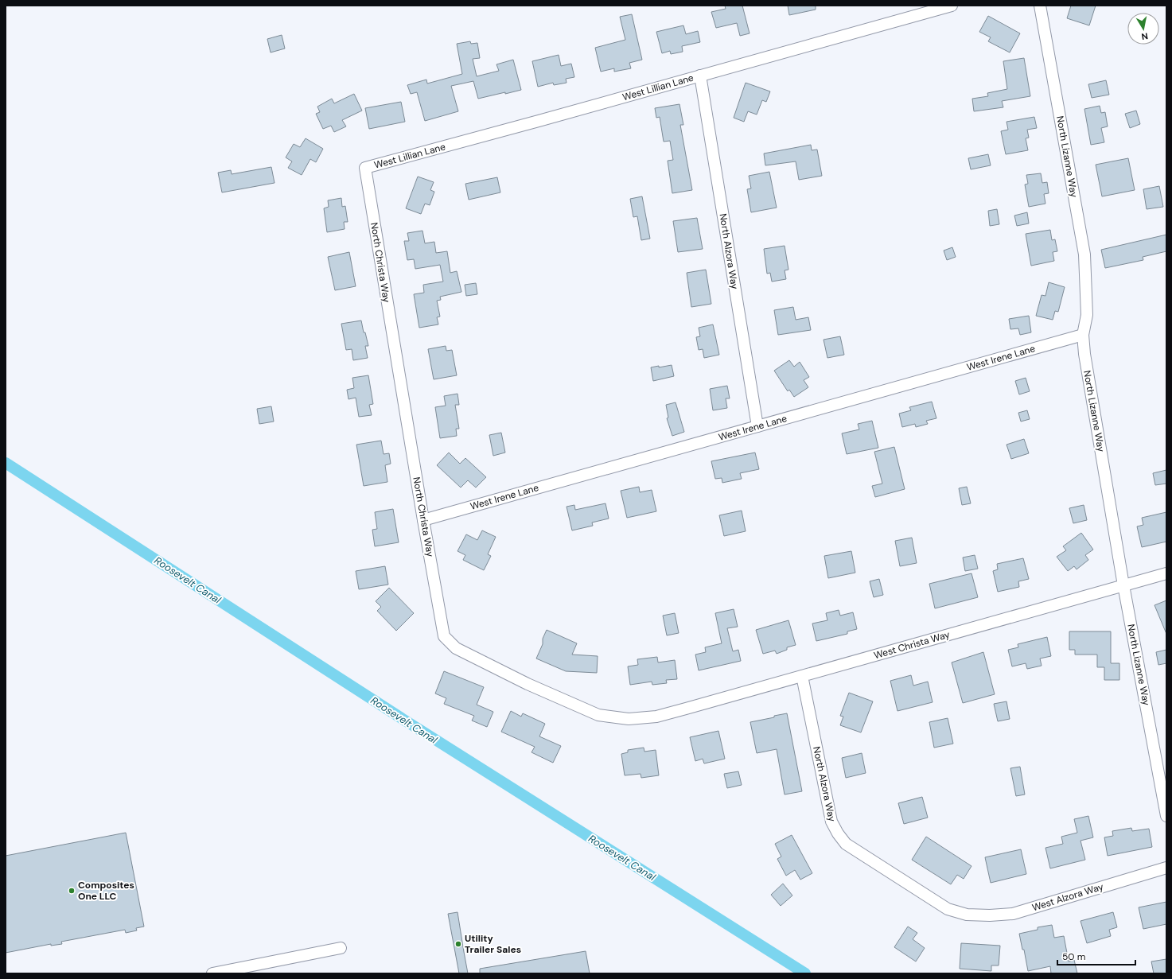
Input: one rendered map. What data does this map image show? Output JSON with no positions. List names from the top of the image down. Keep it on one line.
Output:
{"streets":{"street":["West Lillian Lane","North Lizanne Way","North Alzora Way","North Christa Way","West Irene Lane","West Christa Way","West Alzora Way"]},"crossings":[["West Lillian Lane","North Alzora Way"],["West Lillian Lane","North Christa Way"],["North Lizanne Way","West Irene Lane"],["North Lizanne Way","West Christa Way"],["North Alzora Way","West Irene Lane"],["North Alzora Way","West Christa Way"],["North Alzora Way","West Alzora Way"],["North Christa Way","West Irene Lane"],["North Christa Way","West Christa Way"]],"water":["Roosevelt Canal"],"places":["Composites One LLC","Utility Trailer Sales"],"scale_bar":"50 m","north":"bottom"}
